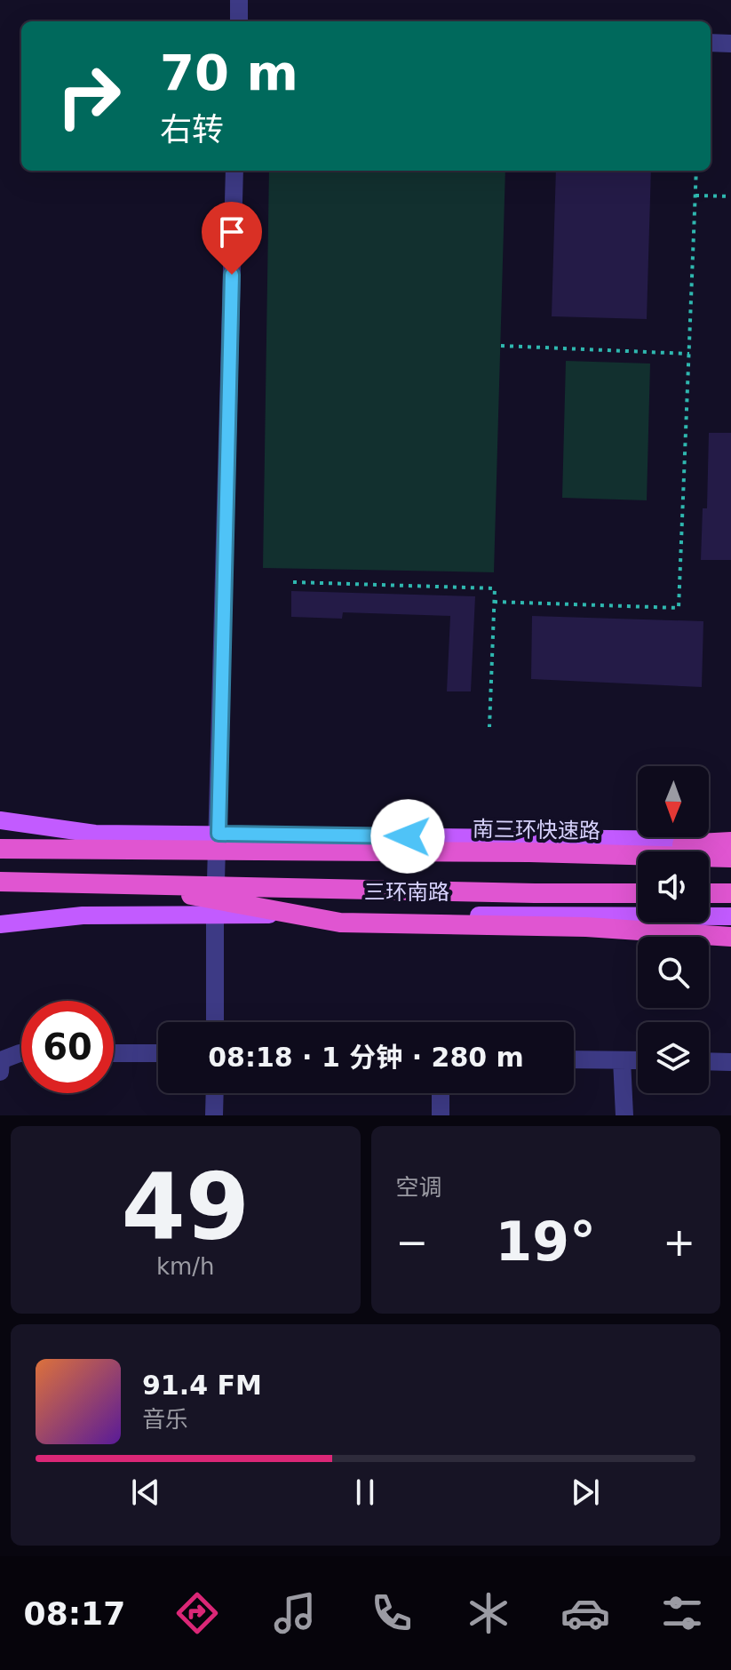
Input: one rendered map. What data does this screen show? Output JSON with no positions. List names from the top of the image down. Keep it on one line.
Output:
{"streets":{"highway":["南三环快速路"],"main road":["三环南路"]},"north":"bottom","page":{"turn":["70 m","右转"],"limit":"60","trip":"08:18 · 1 分钟 · 280 m","tile":[["49","km/h"],"空调"],"heat":["−","19°","+"],"song":["91.4 FM","音乐"],"tabs":"08:17"}}
